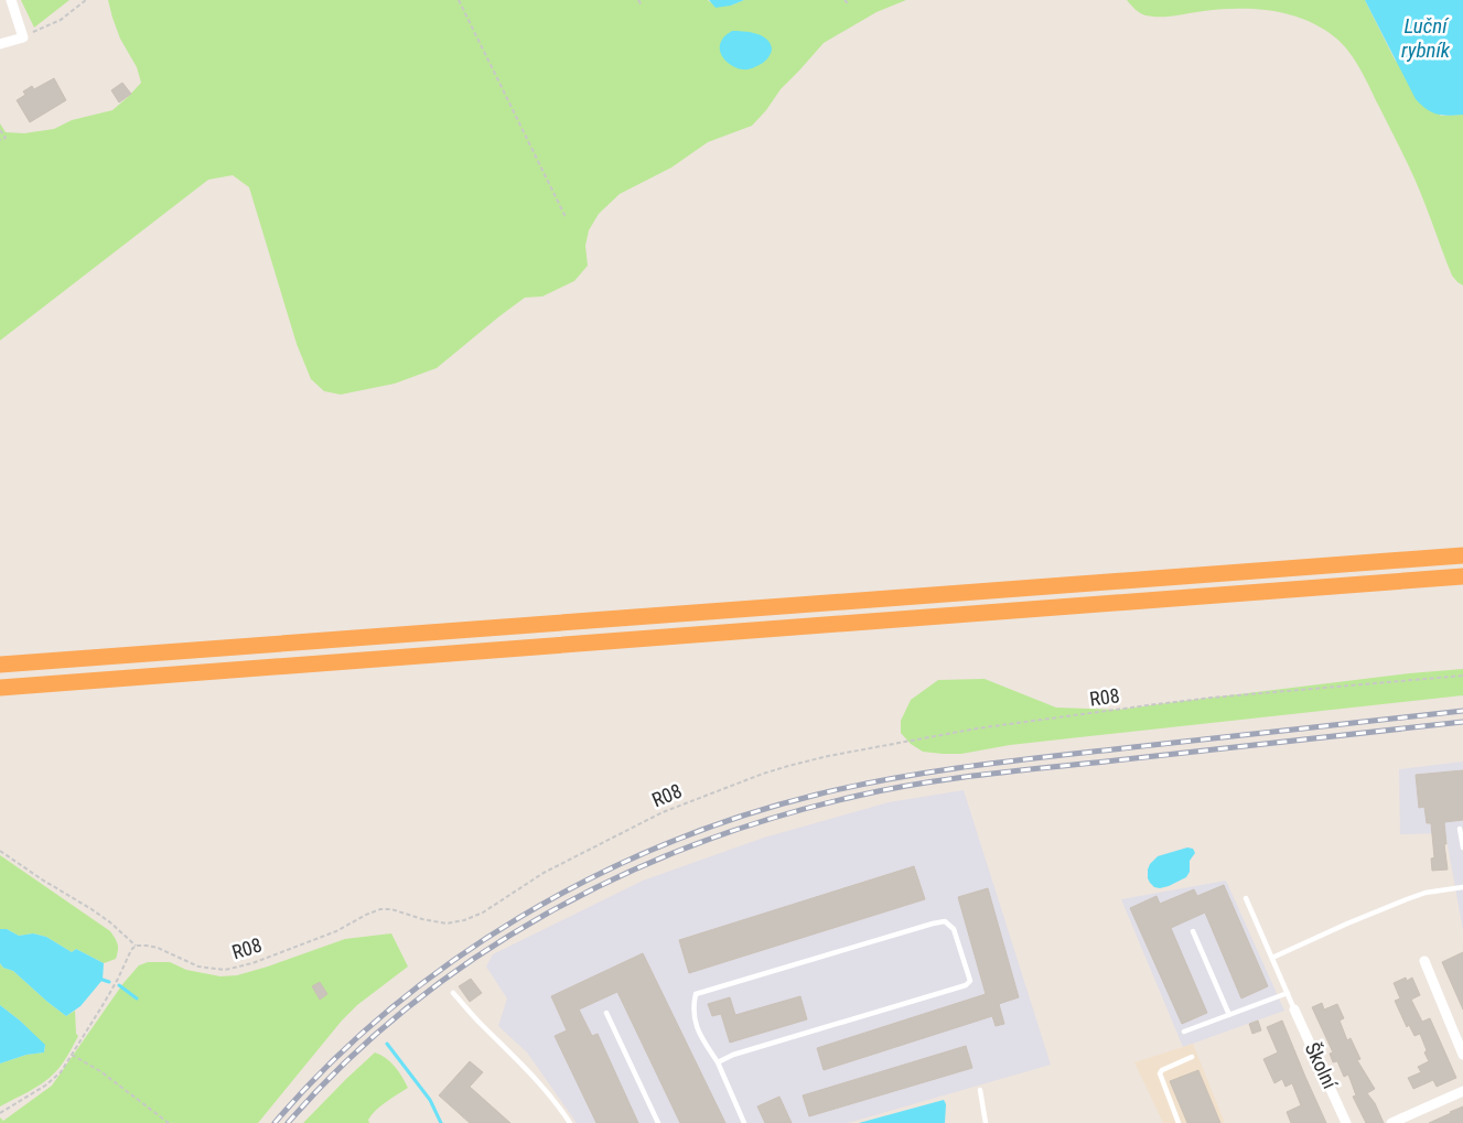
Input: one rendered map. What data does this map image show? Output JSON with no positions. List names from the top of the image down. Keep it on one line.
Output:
{"streets":{"street":["Školní"],"path":["R08"]},"water":["Luční rybník"]}
